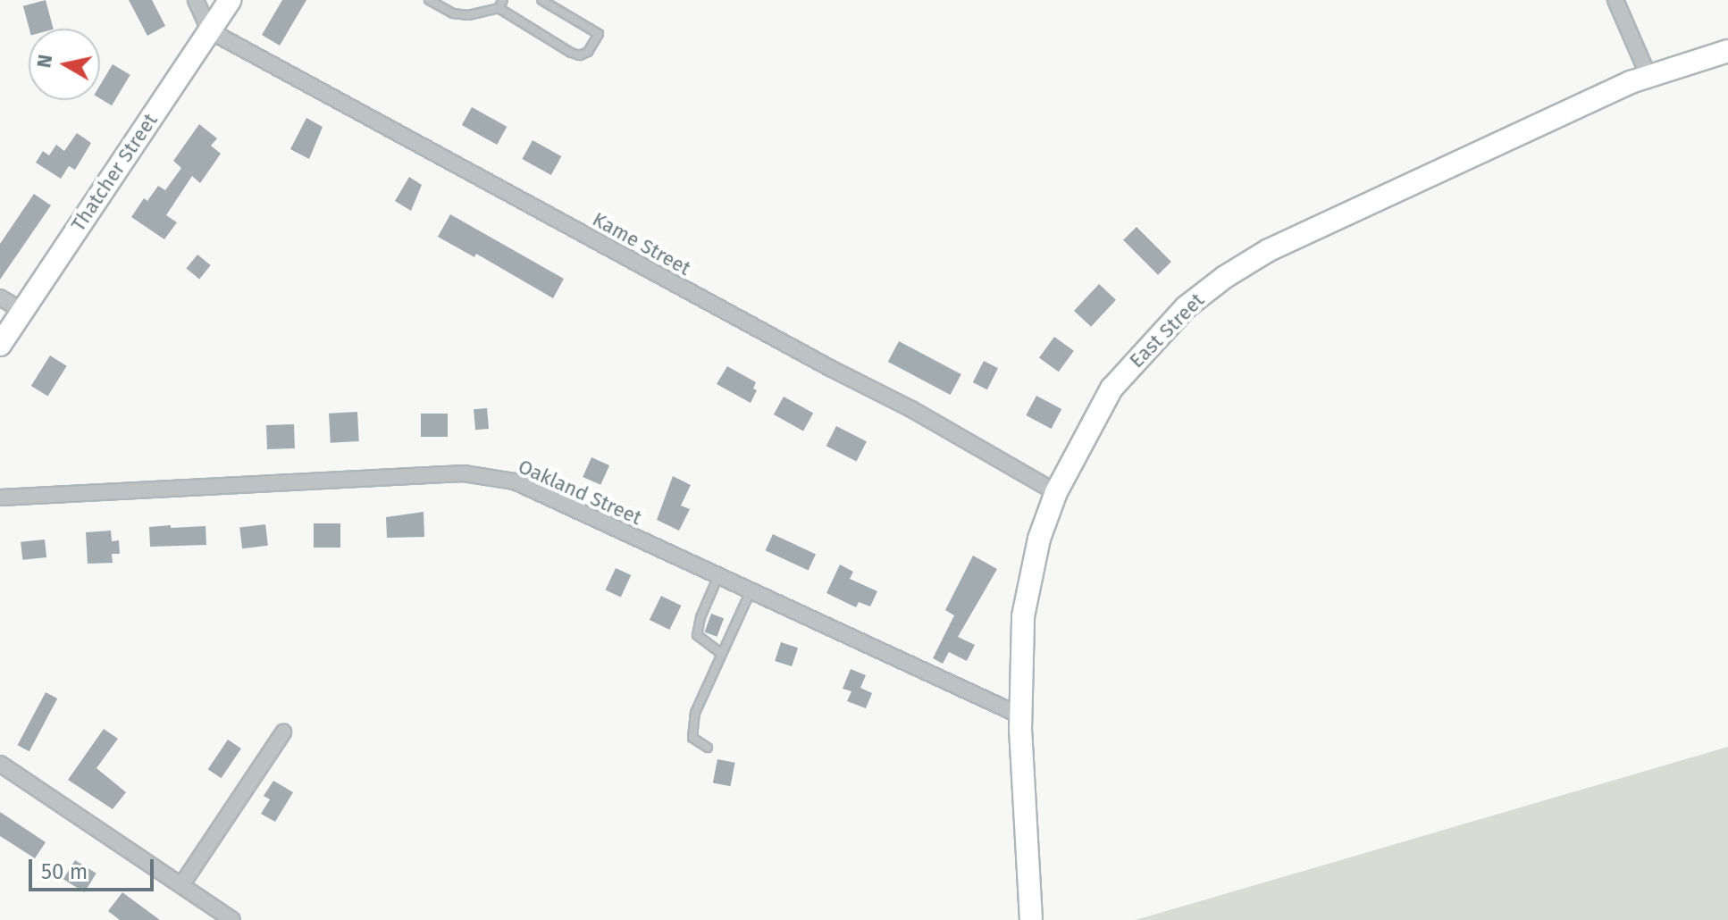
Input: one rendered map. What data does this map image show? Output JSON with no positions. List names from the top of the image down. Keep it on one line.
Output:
{"streets":{"street":["Thatcher Street","Kame Street","East Street","Oakland Street"]},"crossings":[["Thatcher Street","Kame Street"],["Kame Street","East Street"],["East Street","Oakland Street"]],"scale_bar":"50 m","north":"left"}
